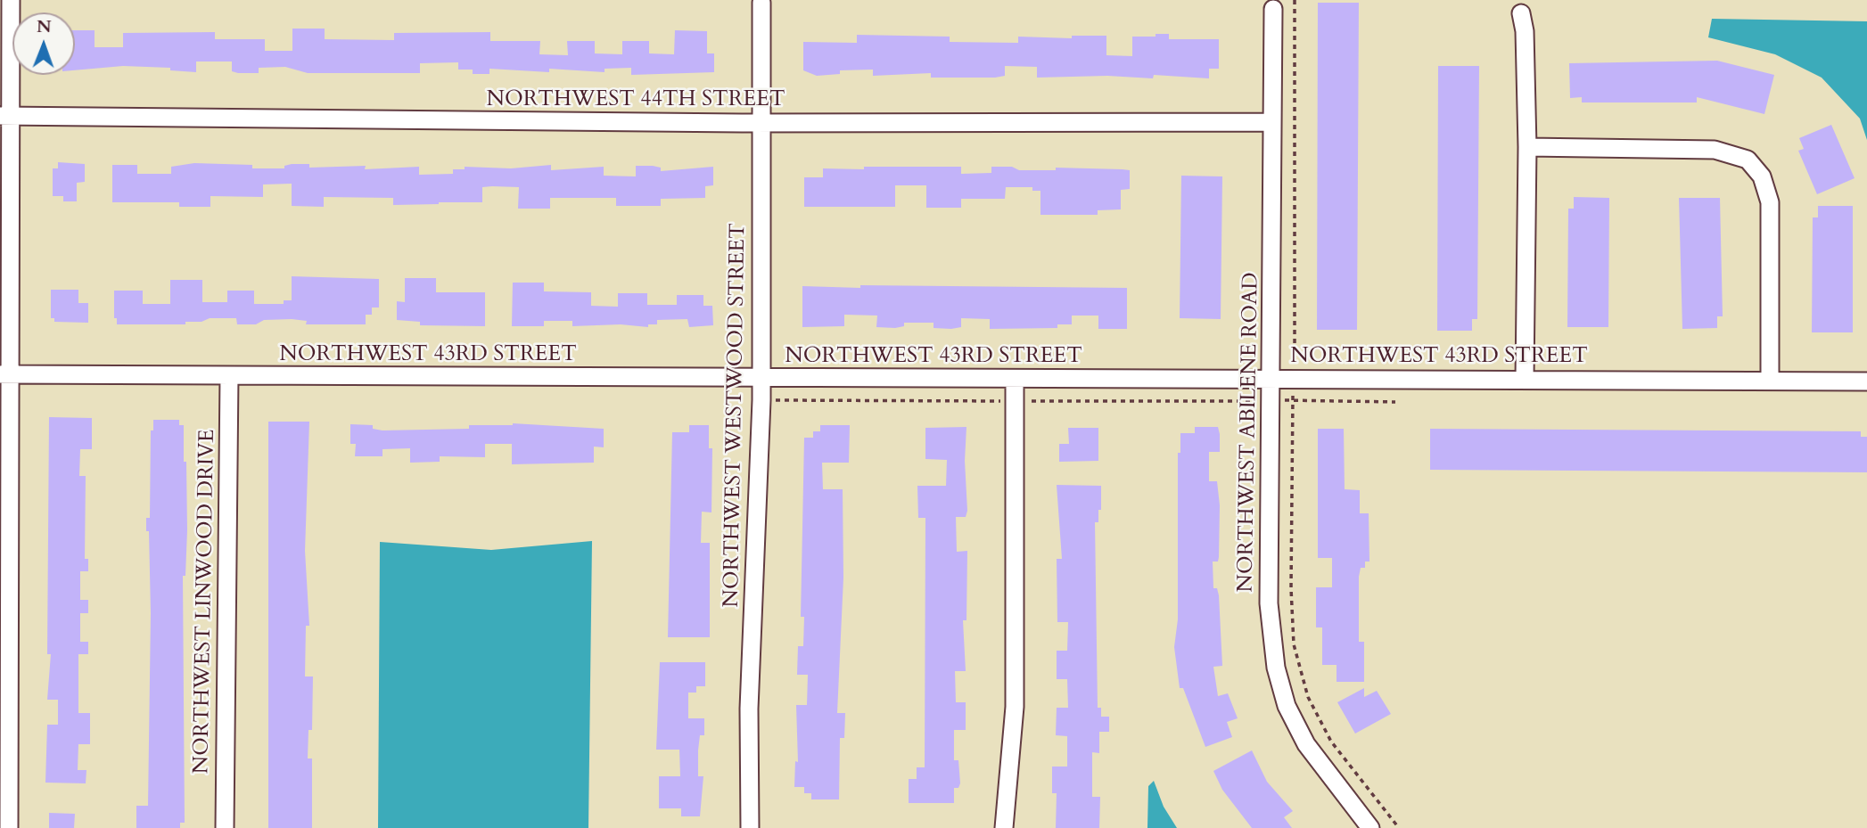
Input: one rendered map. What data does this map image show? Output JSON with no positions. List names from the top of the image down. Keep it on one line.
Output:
{"streets":{"street":["NORTHWEST 44TH STREET","NORTHWEST 43RD STREET","NORTHWEST WESTWOOD STREET","NORTHWEST ABILENE ROAD","NORTHWEST LINWOOD DRIVE"]},"crossings":[["NORTHWEST 44TH STREET","NORTHWEST WESTWOOD STREET"],["NORTHWEST 44TH STREET","NORTHWEST ABILENE ROAD"],["NORTHWEST 43RD STREET","NORTHWEST WESTWOOD STREET"],["NORTHWEST 43RD STREET","NORTHWEST ABILENE ROAD"],["NORTHWEST 43RD STREET","NORTHWEST LINWOOD DRIVE"]],"north":"top"}
